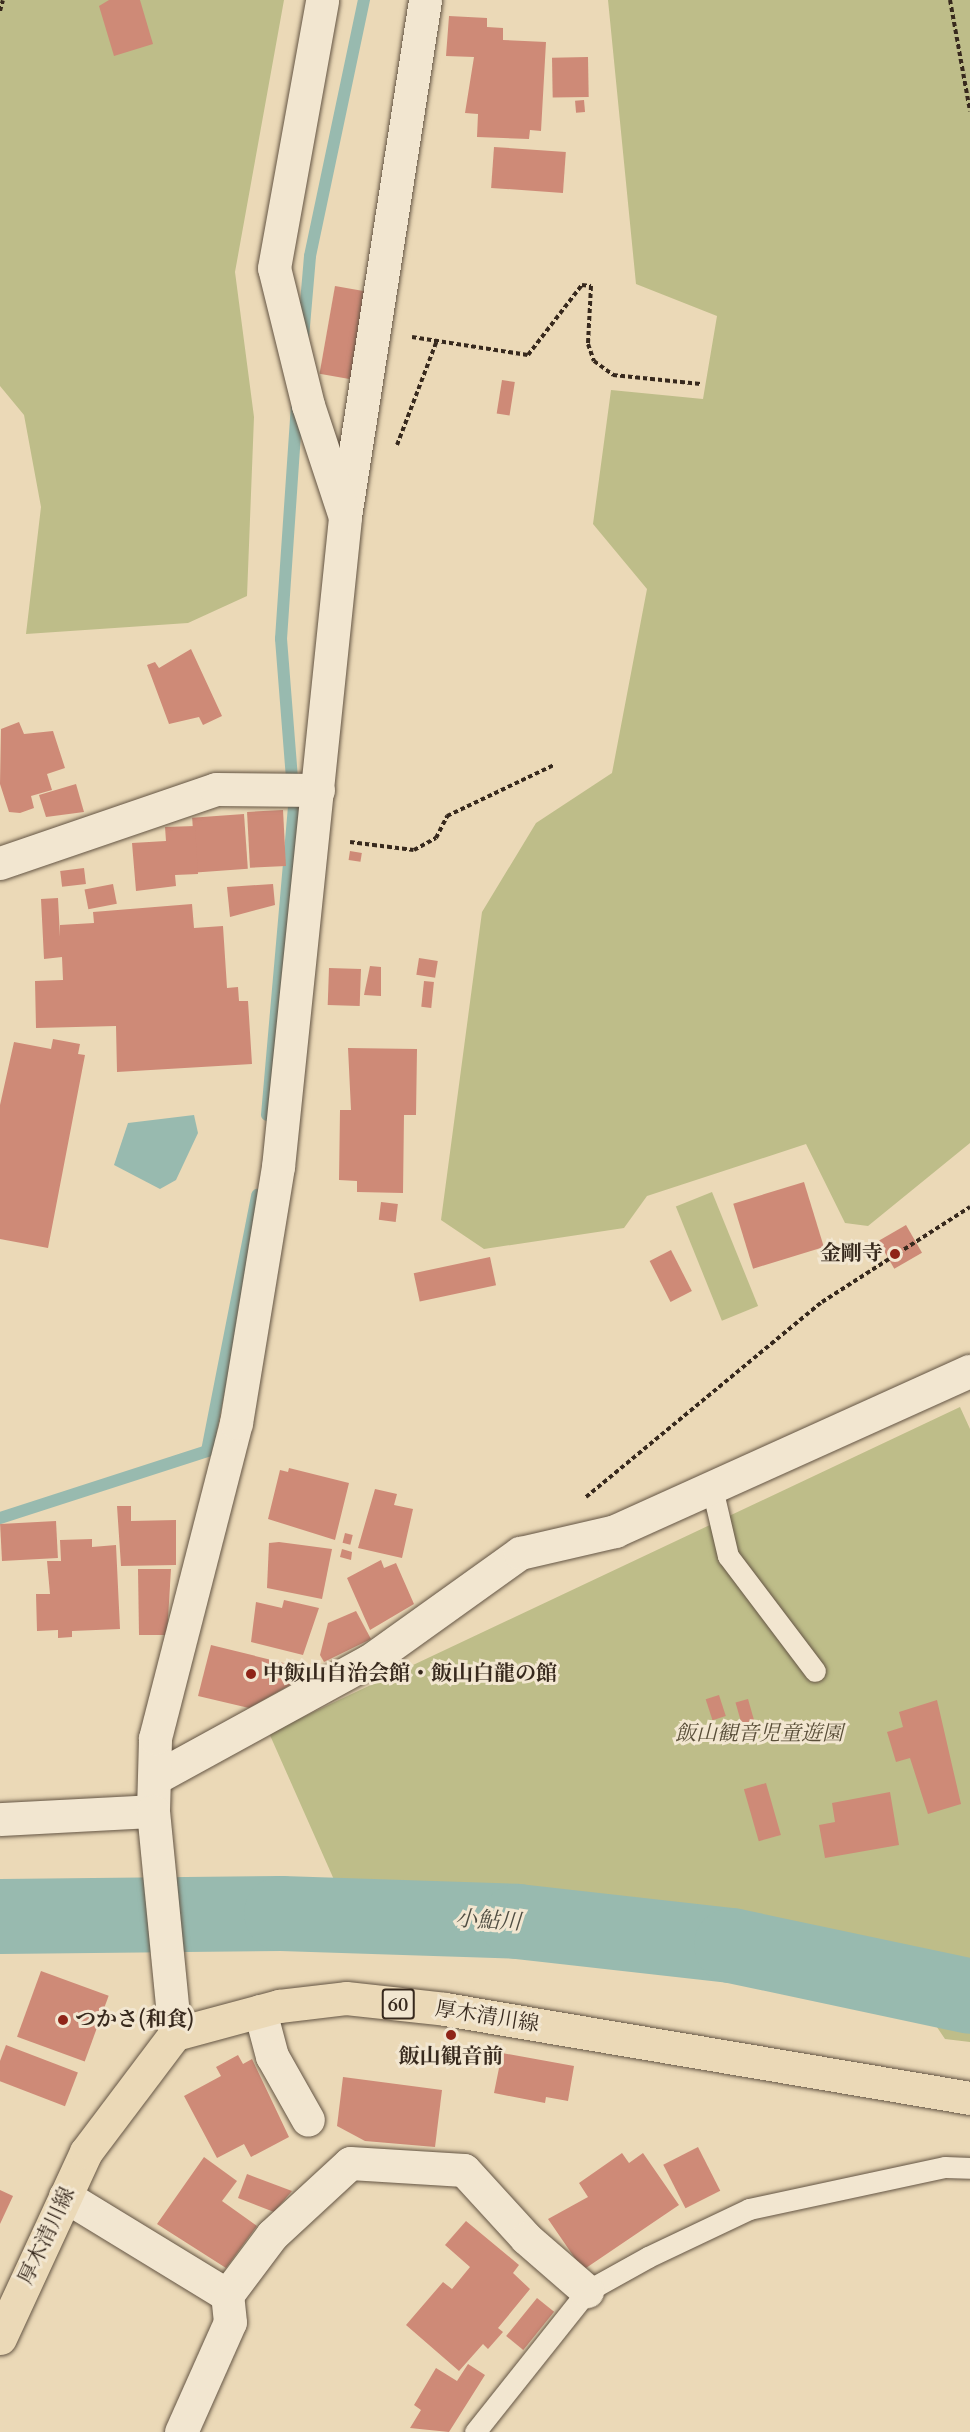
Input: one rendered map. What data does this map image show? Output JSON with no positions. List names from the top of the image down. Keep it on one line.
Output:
{"streets":{"main road":["60","厚木清川線"]},"water":["小鮎川"],"parks":["飯山観音児童遊園"],"places":["金剛寺","中飯山自治会館・飯山白龍の館","つかさ(和食)","飯山観音前"]}
